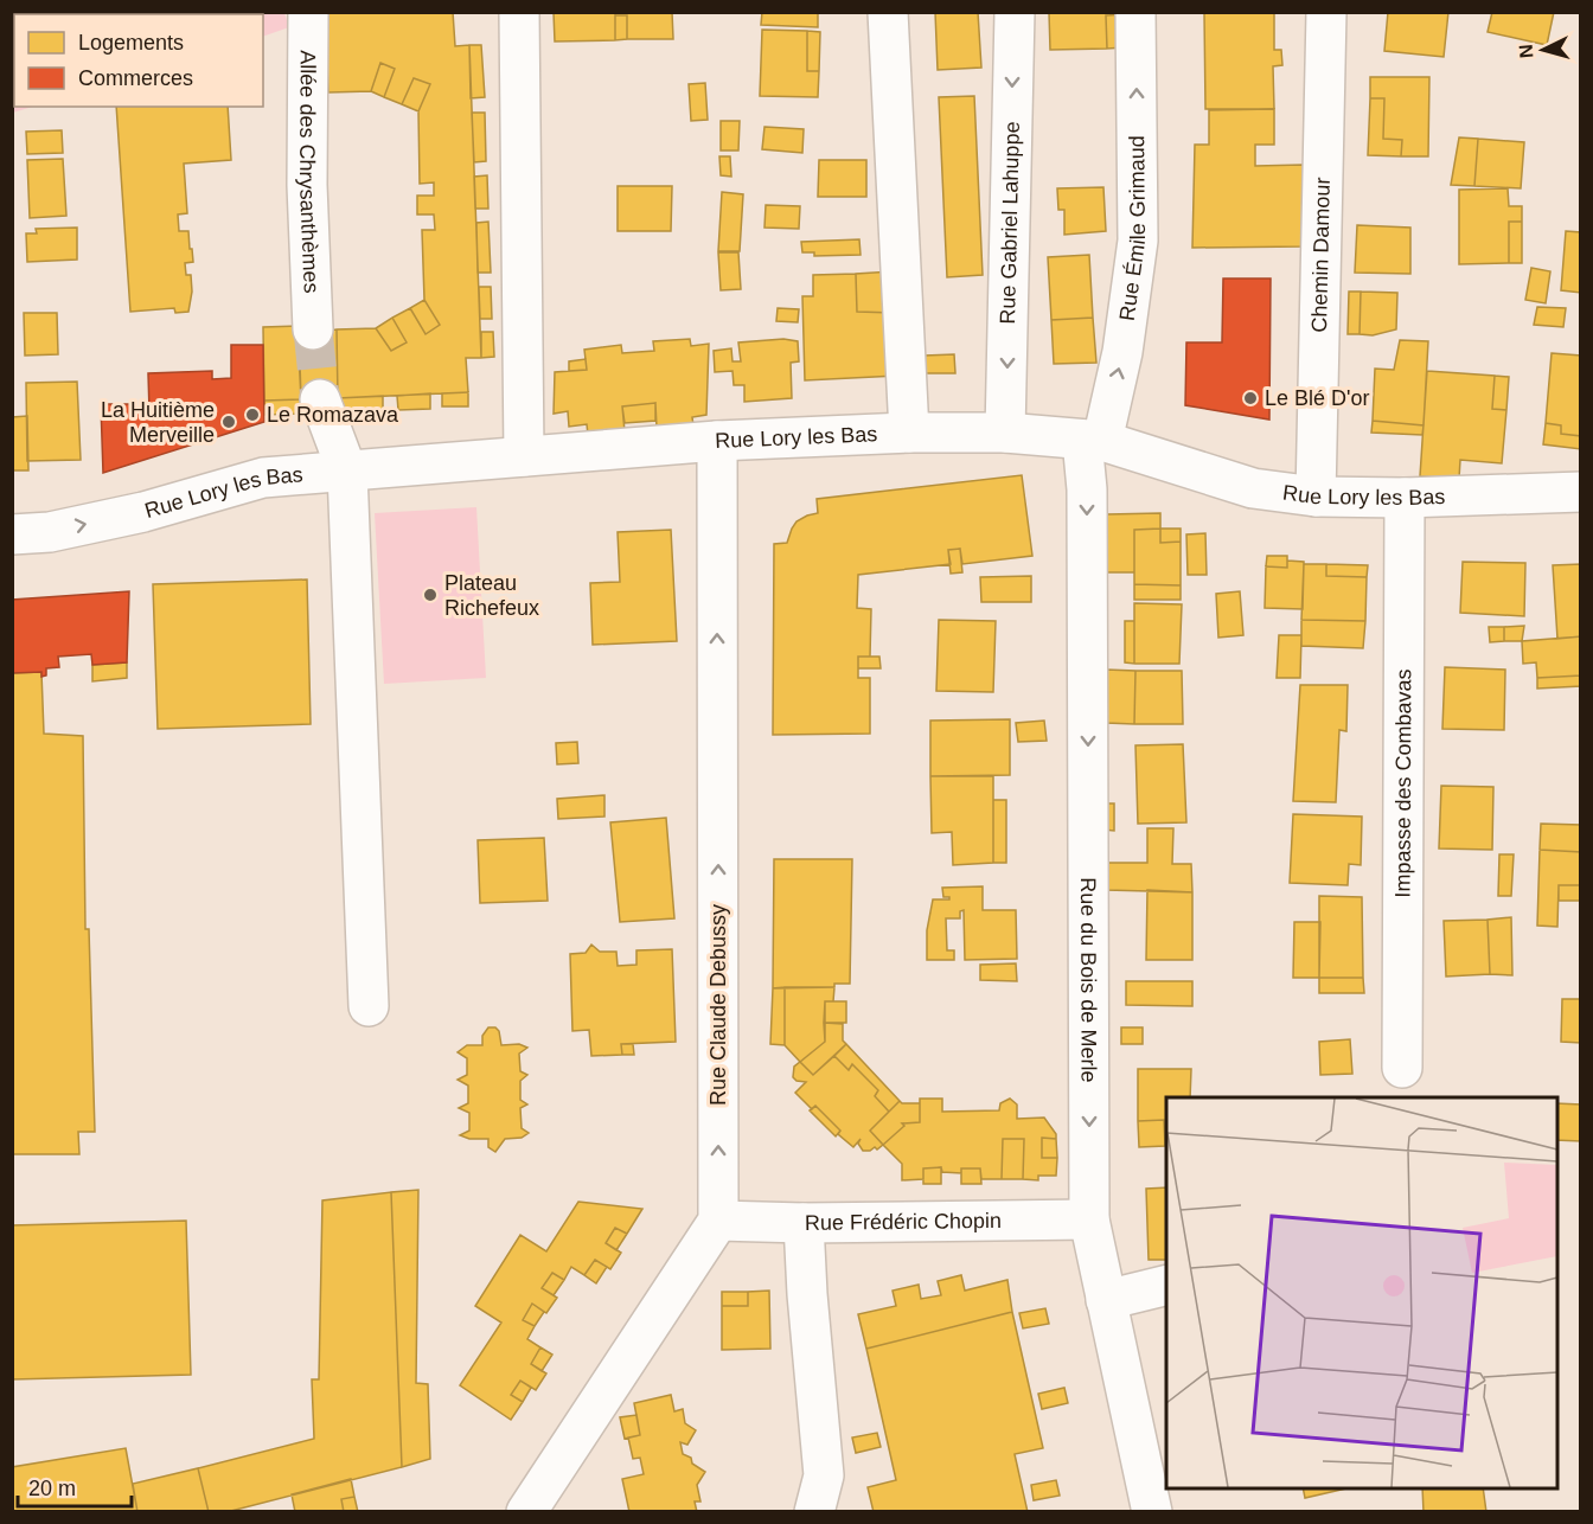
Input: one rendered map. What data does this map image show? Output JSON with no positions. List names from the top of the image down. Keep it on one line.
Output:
{"streets":{"street":["Allée des Chrysanthèmes","Rue Gabriel Lahuppe","Rue Émile Grimaud","Chemin Damour","Rue Lory les Bas","Impasse des Combavas","Rue du Bois de Merle","Rue Claude Debussy","Rue Frédéric Chopin"]},"crossings":[["Rue Gabriel Lahuppe","Rue Lory les Bas"],["Rue Émile Grimaud","Rue Lory les Bas"],["Rue Émile Grimaud","Rue du Bois de Merle"],["Chemin Damour","Rue Lory les Bas"],["Rue Lory les Bas","Impasse des Combavas"],["Rue Lory les Bas","Rue du Bois de Merle"],["Rue Lory les Bas","Rue Claude Debussy"],["Rue du Bois de Merle","Rue Frédéric Chopin"],["Rue Claude Debussy","Rue Frédéric Chopin"]],"one_way":["Rue du Bois de Merle","Rue Claude Debussy"],"places":["Le Blé D'or","Le Romazava","La Huitième Merveille","Plateau Richefeux"],"legend":["Logements","Commerces"],"scale_bar":"20 m","north":"left"}
